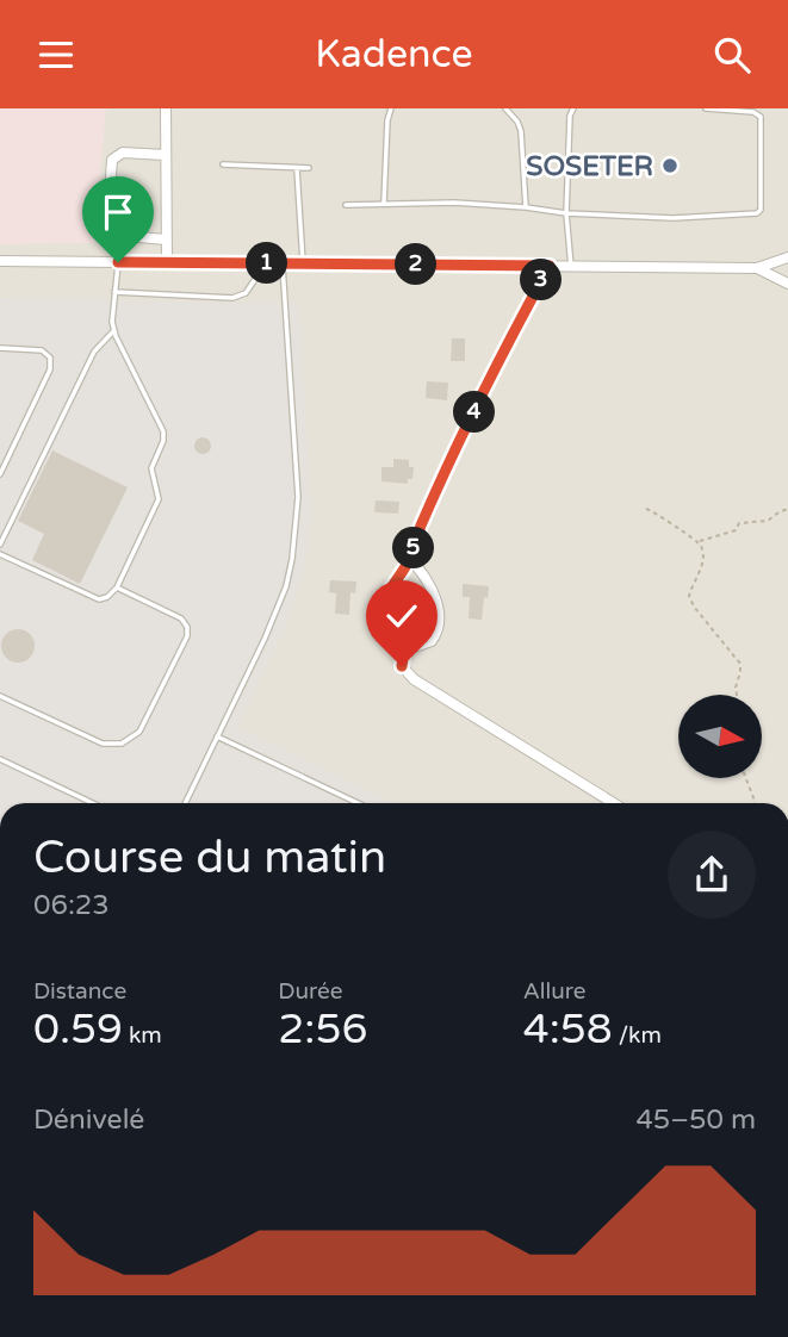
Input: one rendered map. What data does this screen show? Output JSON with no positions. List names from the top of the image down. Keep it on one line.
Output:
{"places":["SOSETER"],"north":"right","page":{"header":"Kadence","pins":["1","2","3","4","5"],"heading":["Course du matin","06:23"],"stats":[["Distance","0.59 km"],["Durée","2:56"],["Allure","4:58 /km"]],"chart":["Dénivelé","45–50 m"]}}
